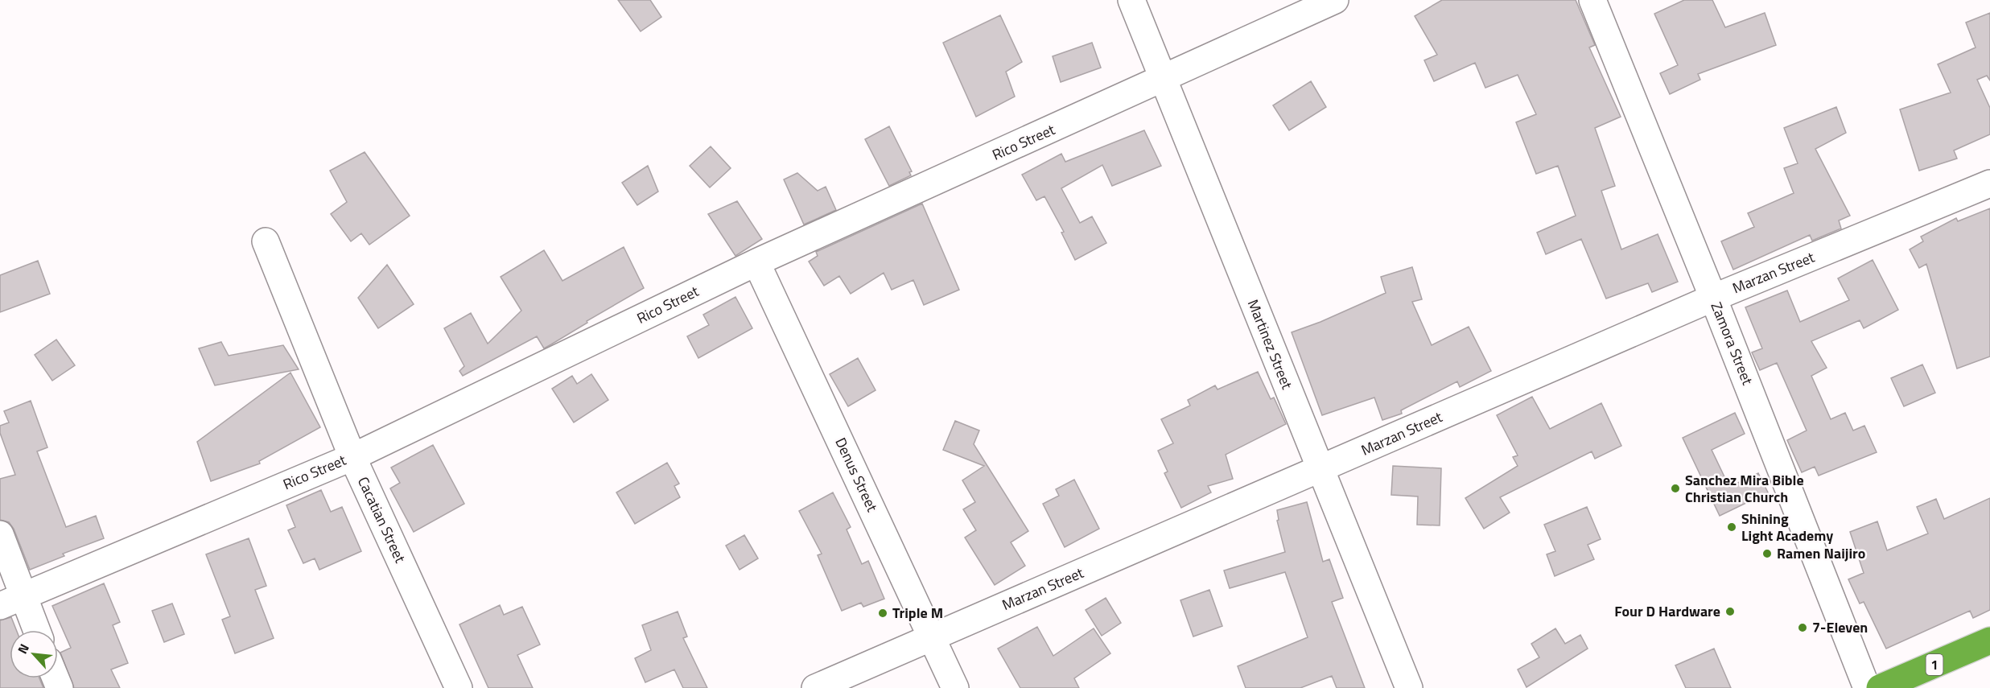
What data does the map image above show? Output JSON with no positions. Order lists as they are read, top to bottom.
{
  "streets": {
    "highway": ["1"],
    "street": [
      "Rico Street",
      "Marzan Street",
      "Zamora Street",
      "Martinez Street",
      "Denus Street",
      "Cacatian Street"
    ]
  },
  "crossings": [
    ["Rico Street", "Martinez Street"],
    ["Rico Street", "Denus Street"],
    ["Rico Street", "Cacatian Street"],
    ["Marzan Street", "Zamora Street"],
    ["Marzan Street", "Martinez Street"],
    ["Marzan Street", "Denus Street"]
  ],
  "places": [
    "Sanchez Mira Bible Christian Church",
    "Shining Light Academy",
    "Ramen Naijiro",
    "Four D Hardware",
    "Triple M",
    "7-Eleven"
  ],
  "north": "top left"
}
